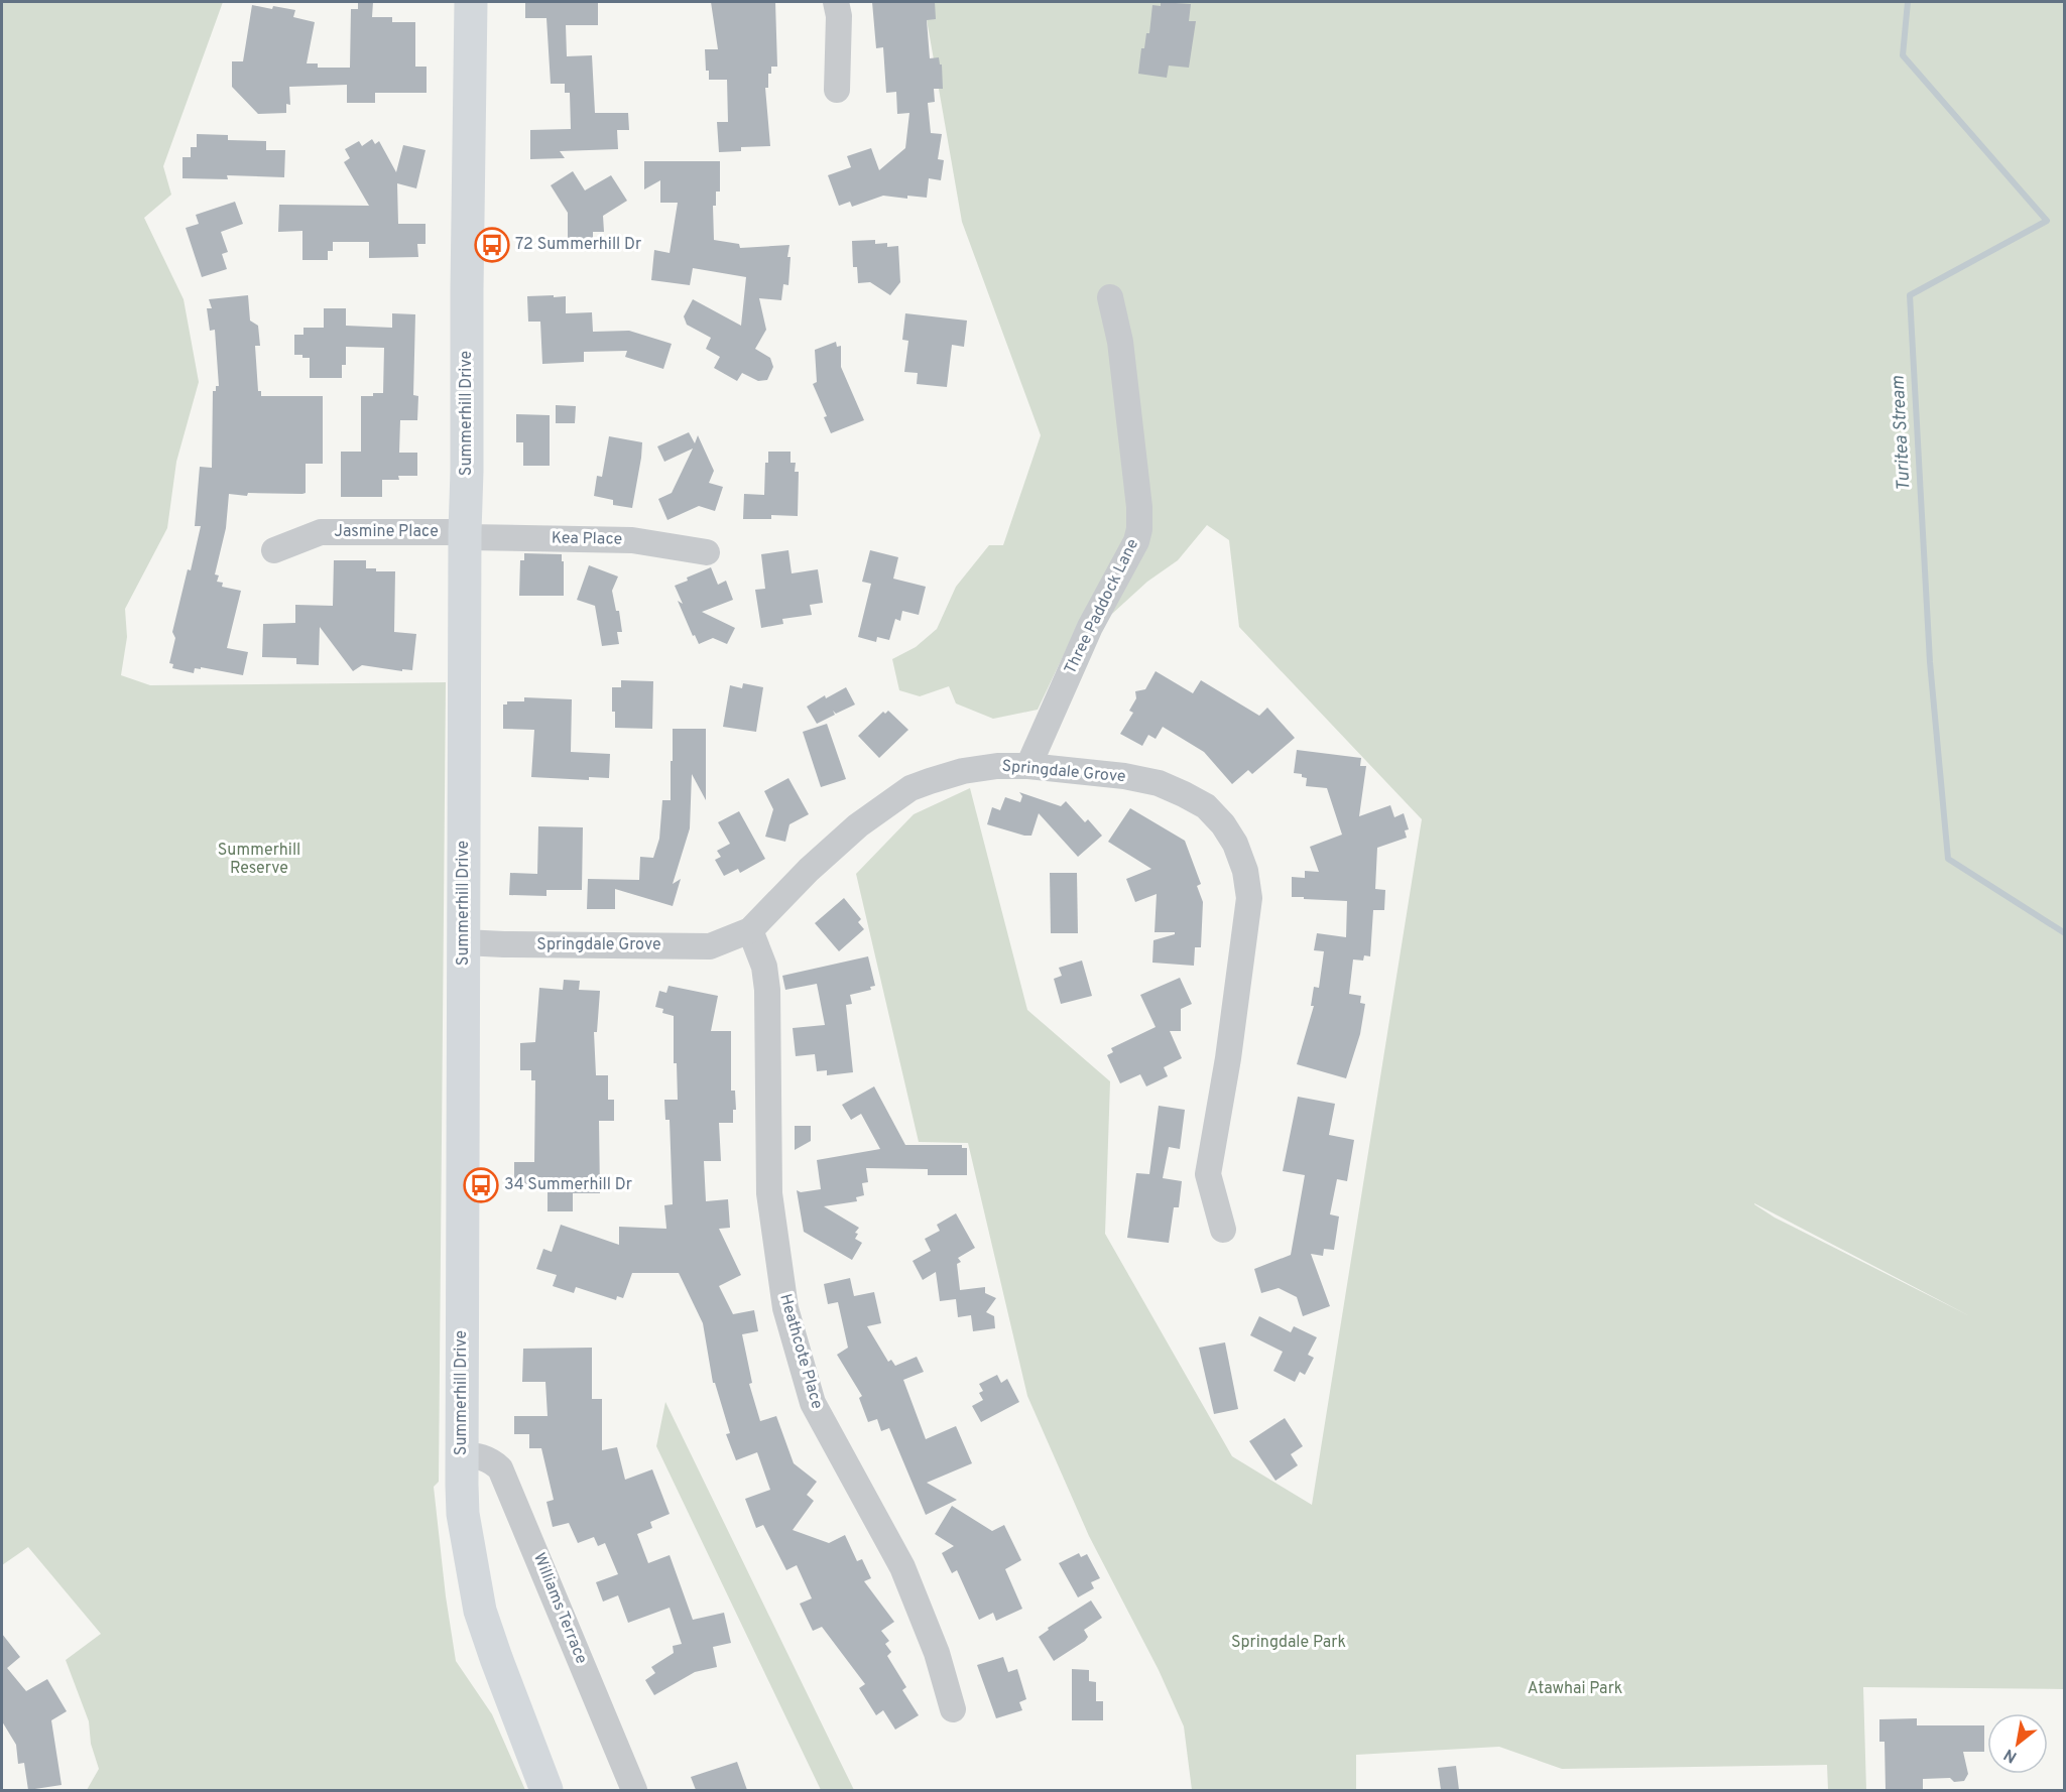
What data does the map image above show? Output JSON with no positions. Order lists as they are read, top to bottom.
{
  "streets": {
    "main road": ["Summerhill Drive"],
    "street": [
      "Jasmine Place",
      "Kea Place",
      "Three Paddock Lane",
      "Springdale Grove",
      "Heathcote Place",
      "Williams Terrace"
    ]
  },
  "crossings": [
    ["Summerhill Drive", "Jasmine Place"],
    ["Summerhill Drive", "Kea Place"],
    ["Summerhill Drive", "Springdale Grove"],
    ["Summerhill Drive", "Williams Terrace"],
    ["Jasmine Place", "Kea Place"],
    ["Three Paddock Lane", "Springdale Grove"],
    ["Springdale Grove", "Heathcote Place"]
  ],
  "water": ["Turitea Stream"],
  "parks": ["Summerhill Reserve", "Springdale Park", "Atawhai Park"],
  "places": {
    "bus stop": ["72 Summerhill Dr", "34 Summerhill Dr"]
  },
  "north": "bottom left"
}
